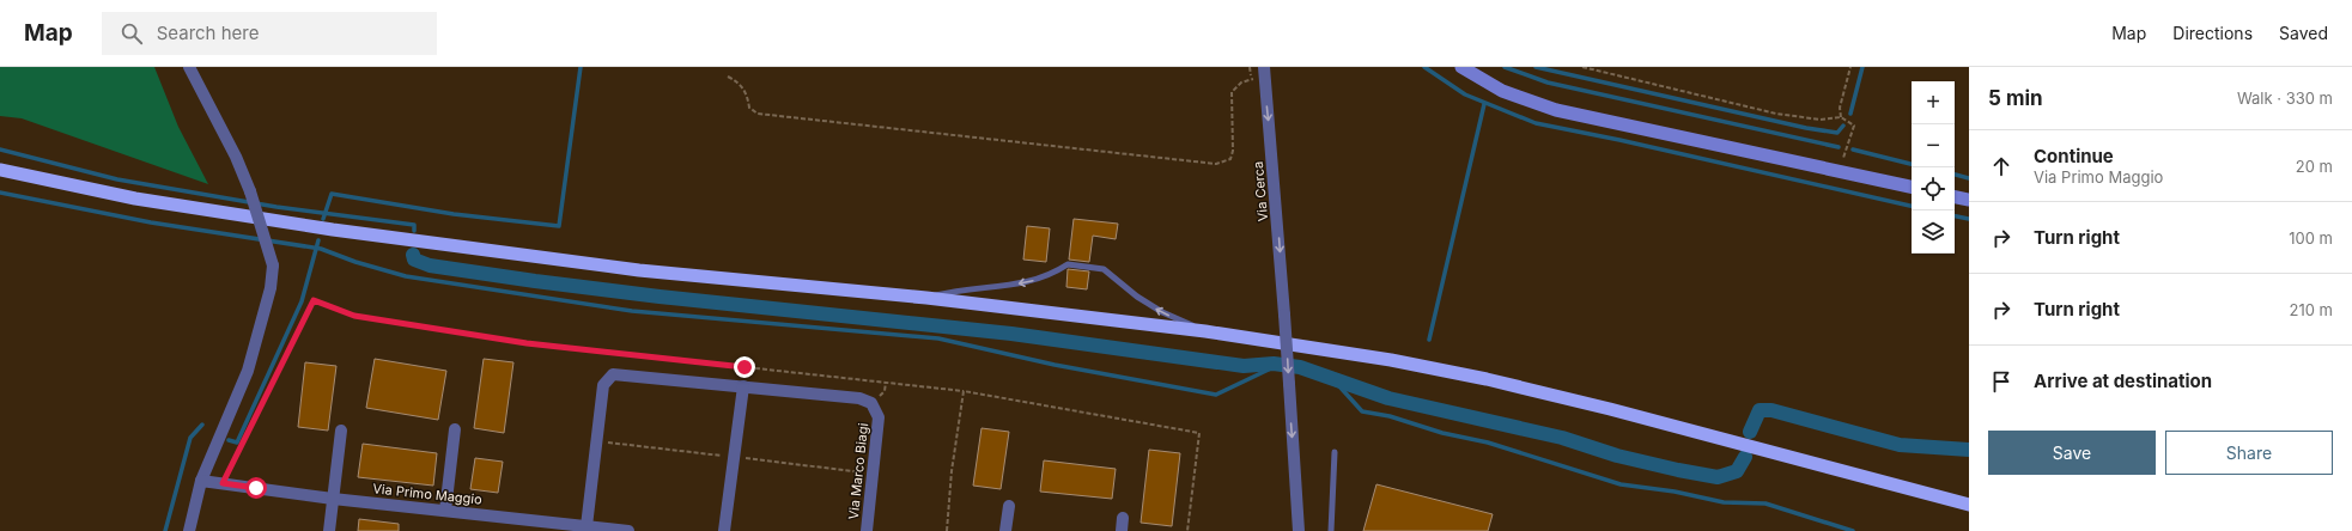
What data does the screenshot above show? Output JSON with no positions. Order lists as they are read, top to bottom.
{
  "streets": {
    "street": ["Via Cerca", "Via Marco Biagi", "Via Primo Maggio"]
  },
  "one_way": ["Via Cerca"],
  "page": {
    "header": "Map",
    "search": "Search here",
    "nav": ["Map", "Directions", "Saved"],
    "heading": ["5 min", "Walk · 330 m"],
    "map_buttons": ["+", "−"],
    "list": [
      ["Continue", "Via Primo Maggio", "20 m"],
      ["Turn right", "100 m"],
      ["Turn right", "210 m"],
      "Arrive at destination"
    ],
    "buttons": ["Save", "Share"]
  }
}
